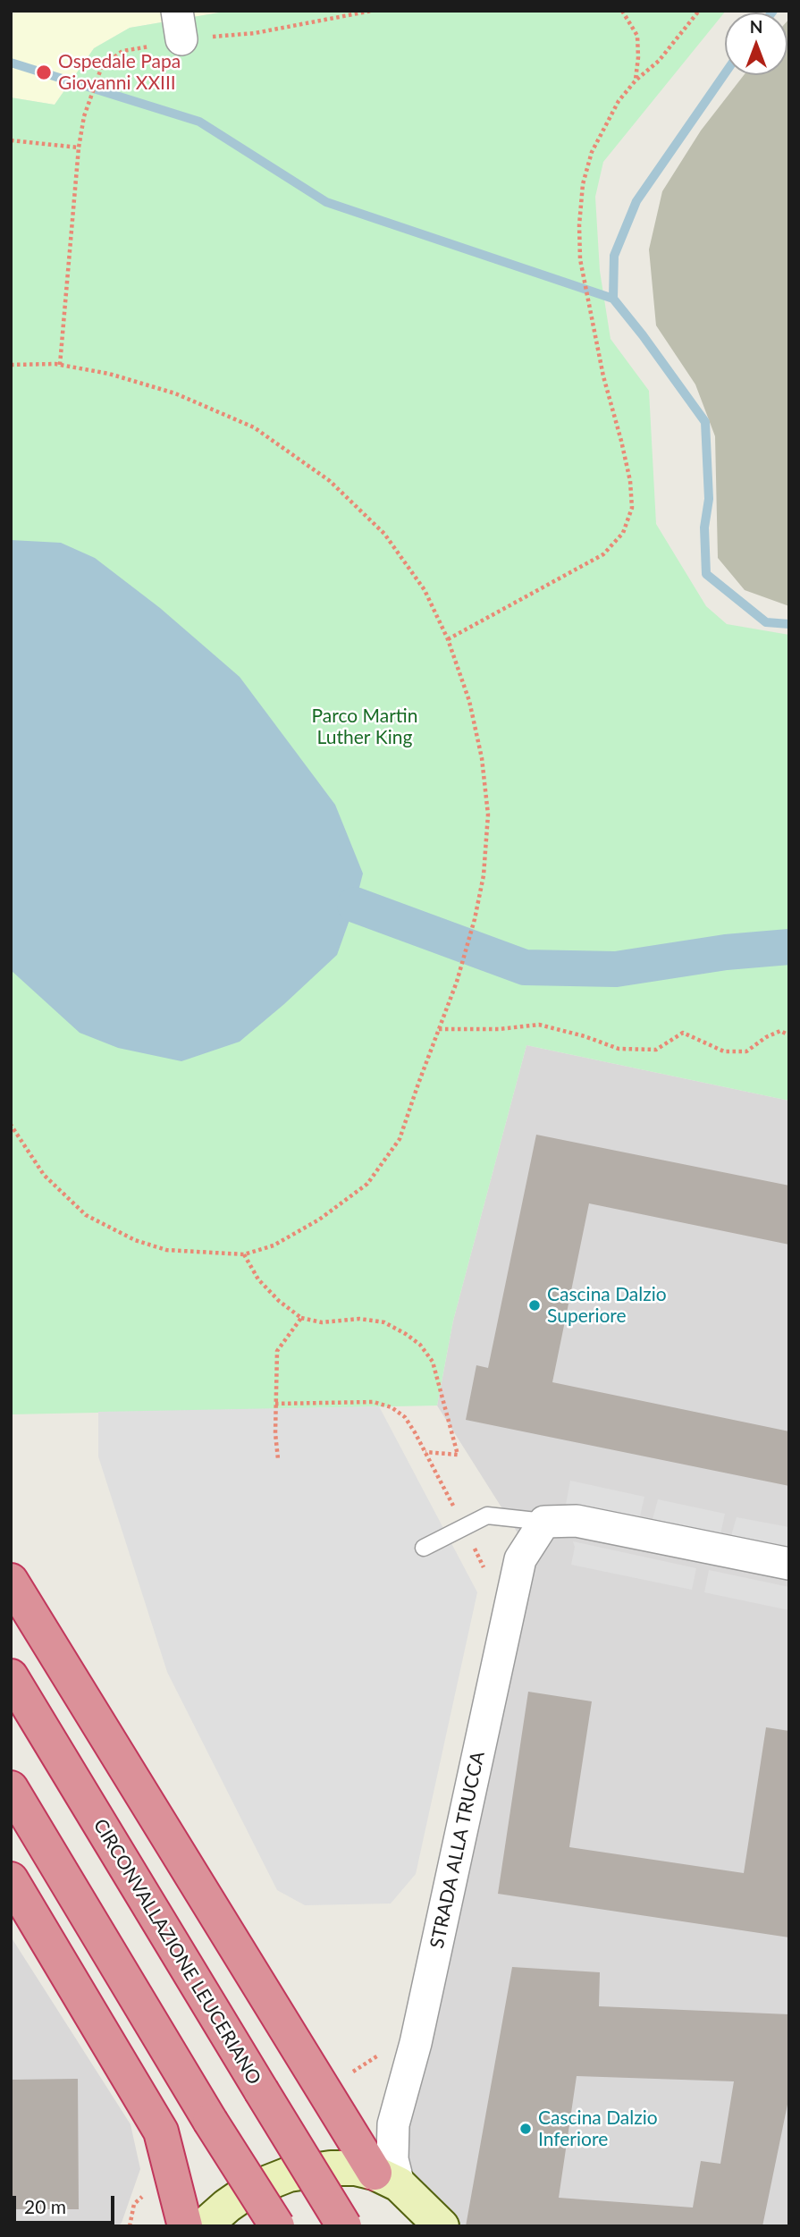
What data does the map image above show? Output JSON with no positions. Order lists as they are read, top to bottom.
{
  "streets": {
    "highway": ["CIRCONVALLAZIONE LEUCERIANO"],
    "street": ["STRADA ALLA TRUCCA"]
  },
  "parks": ["Parco Martin Luther King"],
  "places": ["Ospedale Papa Giovanni XXIII", "Cascina Dalzio Superiore", "Cascina Dalzio Inferiore"],
  "scale_bar": "20 m",
  "north": "top"
}
